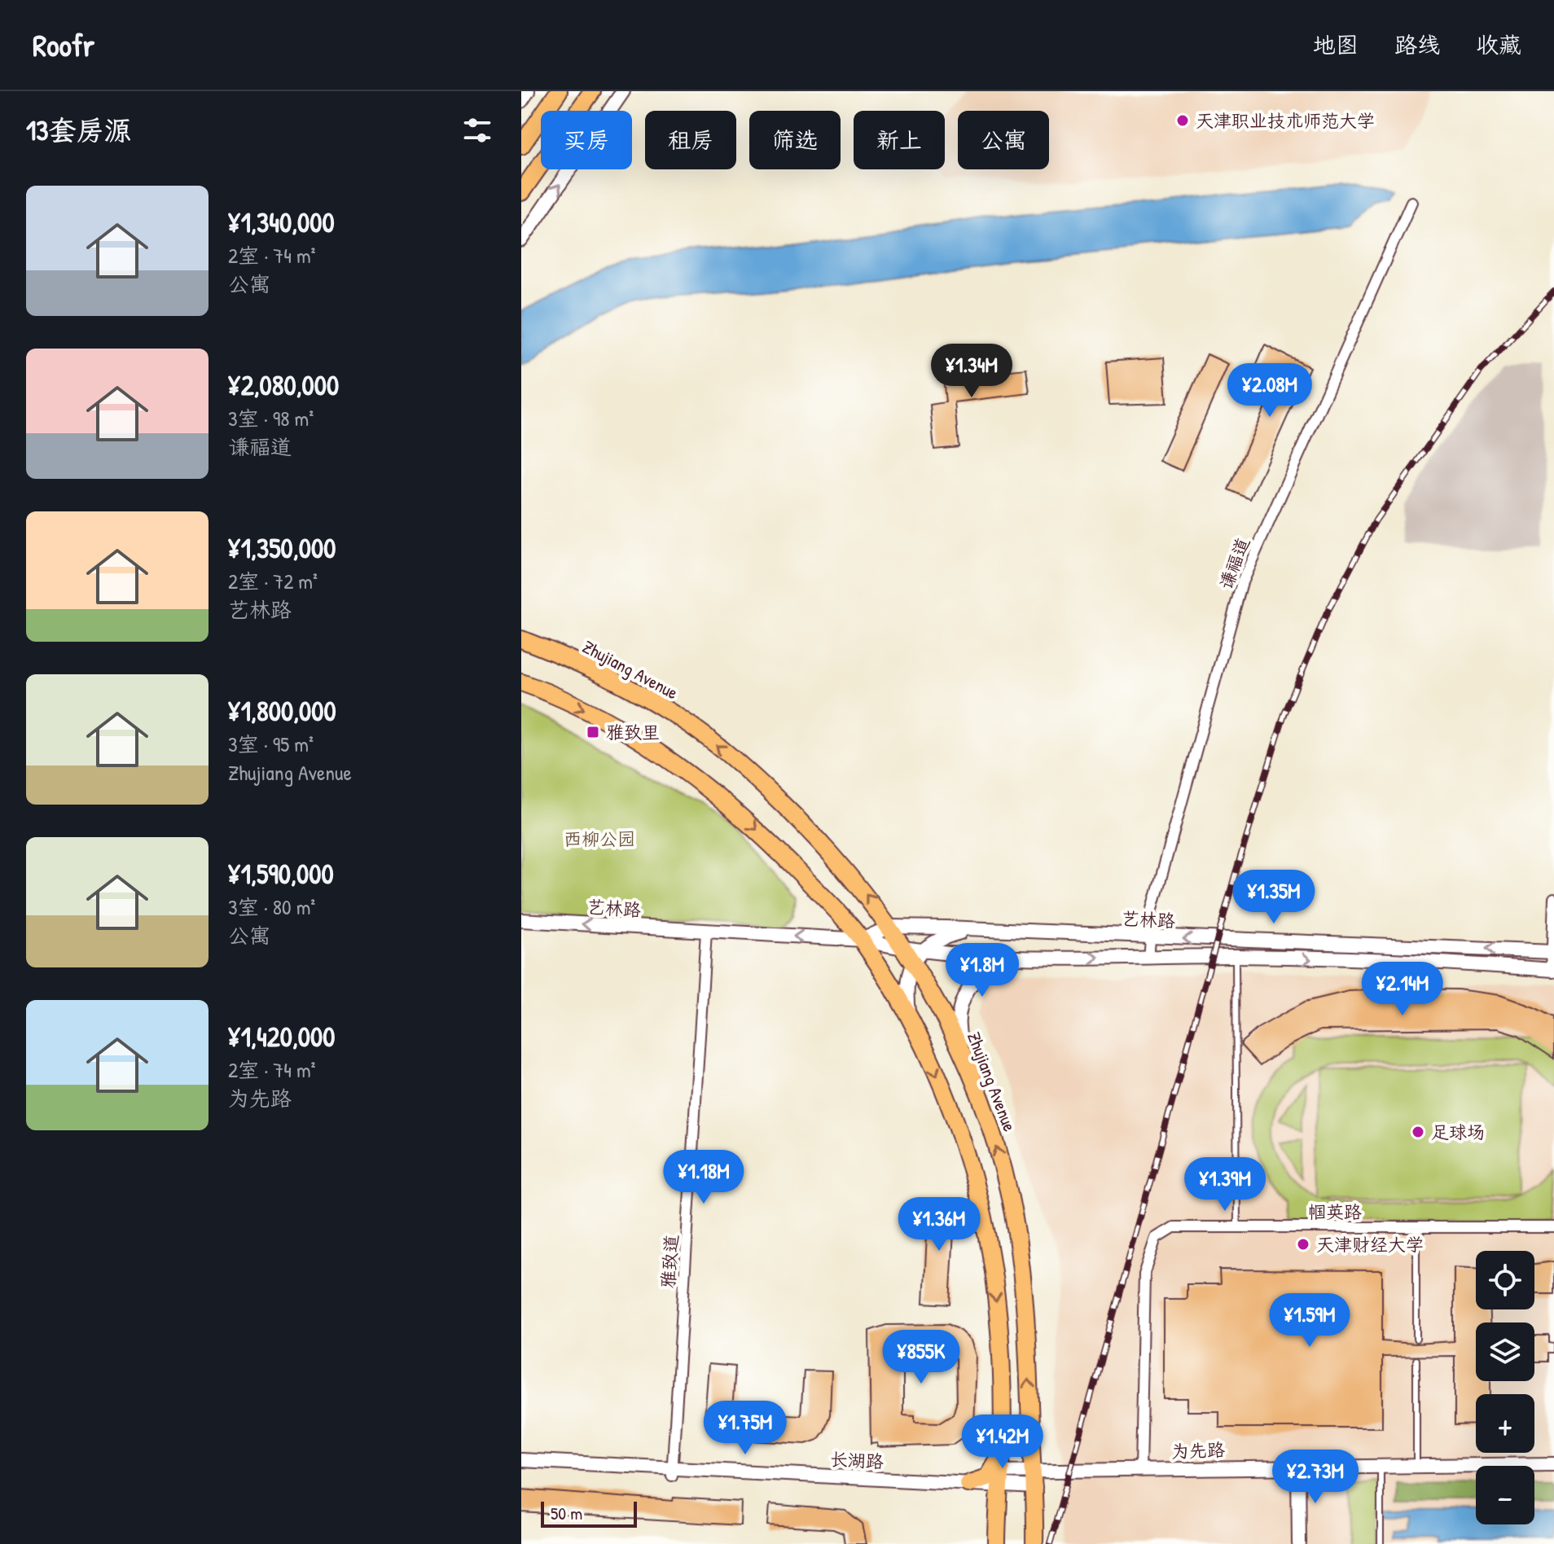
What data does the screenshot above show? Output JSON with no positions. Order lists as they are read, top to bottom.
{
  "streets": {
    "main road": ["Zhujiang Avenue"],
    "street": [
      "谦福道",
      "艺林路",
      "帼英路",
      "雅致道",
      "为先路",
      "长湖路"
    ]
  },
  "crossings": [
    ["谦福道", "艺林路"],
    ["Zhujiang Avenue", "艺林路"],
    ["Zhujiang Avenue", "为先路"],
    ["Zhujiang Avenue", "长湖路"],
    ["艺林路", "雅致道"],
    ["帼英路", "为先路"],
    ["雅致道", "长湖路"],
    ["为先路", "长湖路"]
  ],
  "parks": ["西柳公园"],
  "places": {
    "other": ["天津职业技术师范大学", "足球场", "天津财经大学"],
    "transit": ["雅致里"]
  },
  "scale_bar": "50 m",
  "page": {
    "header": "Roofr",
    "nav": ["地图", "路线", "收藏"],
    "heading": "13套房源",
    "chip": [
      "买房",
      "租房",
      "筛选",
      "新上",
      "公寓"
    ],
    "list": [
      {
        "name": "¥1,340,000",
        "note": "2室 · 74 m² · 公寓"
      },
      {
        "name": "¥2,080,000",
        "note": "3室 · 98 m² · 谦福道"
      },
      {
        "name": "¥1,350,000",
        "note": "2室 · 72 m² · 艺林路"
      },
      {
        "name": "¥1,800,000",
        "note": "3室 · 95 m² · Zhujiang Avenue"
      },
      {
        "name": "¥1,590,000",
        "note": "3室 · 80 m² · 公寓"
      },
      {
        "name": "¥1,420,000",
        "note": "2室 · 74 m² · 为先路"
      }
    ],
    "price": [
      "¥1.34M",
      "¥2.08M",
      "¥1.35M",
      "¥1.8M",
      "¥2.14M",
      "¥1.18M",
      "¥1.39M",
      "¥1.36M",
      "¥1.59M",
      "¥855K",
      "¥1.75M",
      "¥1.42M",
      "¥2.73M"
    ],
    "map_buttons": ["+", "−"],
    "scale": "50 m"
  }
}
